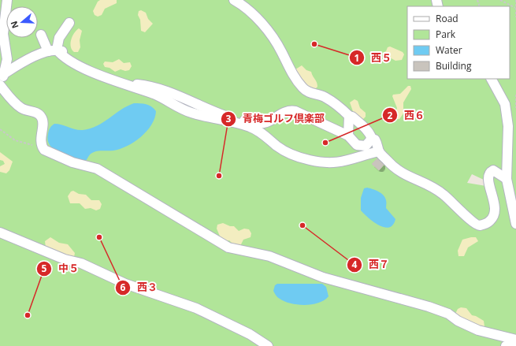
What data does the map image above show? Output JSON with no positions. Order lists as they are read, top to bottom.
{
  "places": [
    "西５",
    "西６",
    "青梅ゴルフ倶楽部",
    "西７",
    "西３",
    "中５"
  ],
  "legend": [
    "Road",
    "Park",
    "Water",
    "Building"
  ],
  "north": "left"
}
